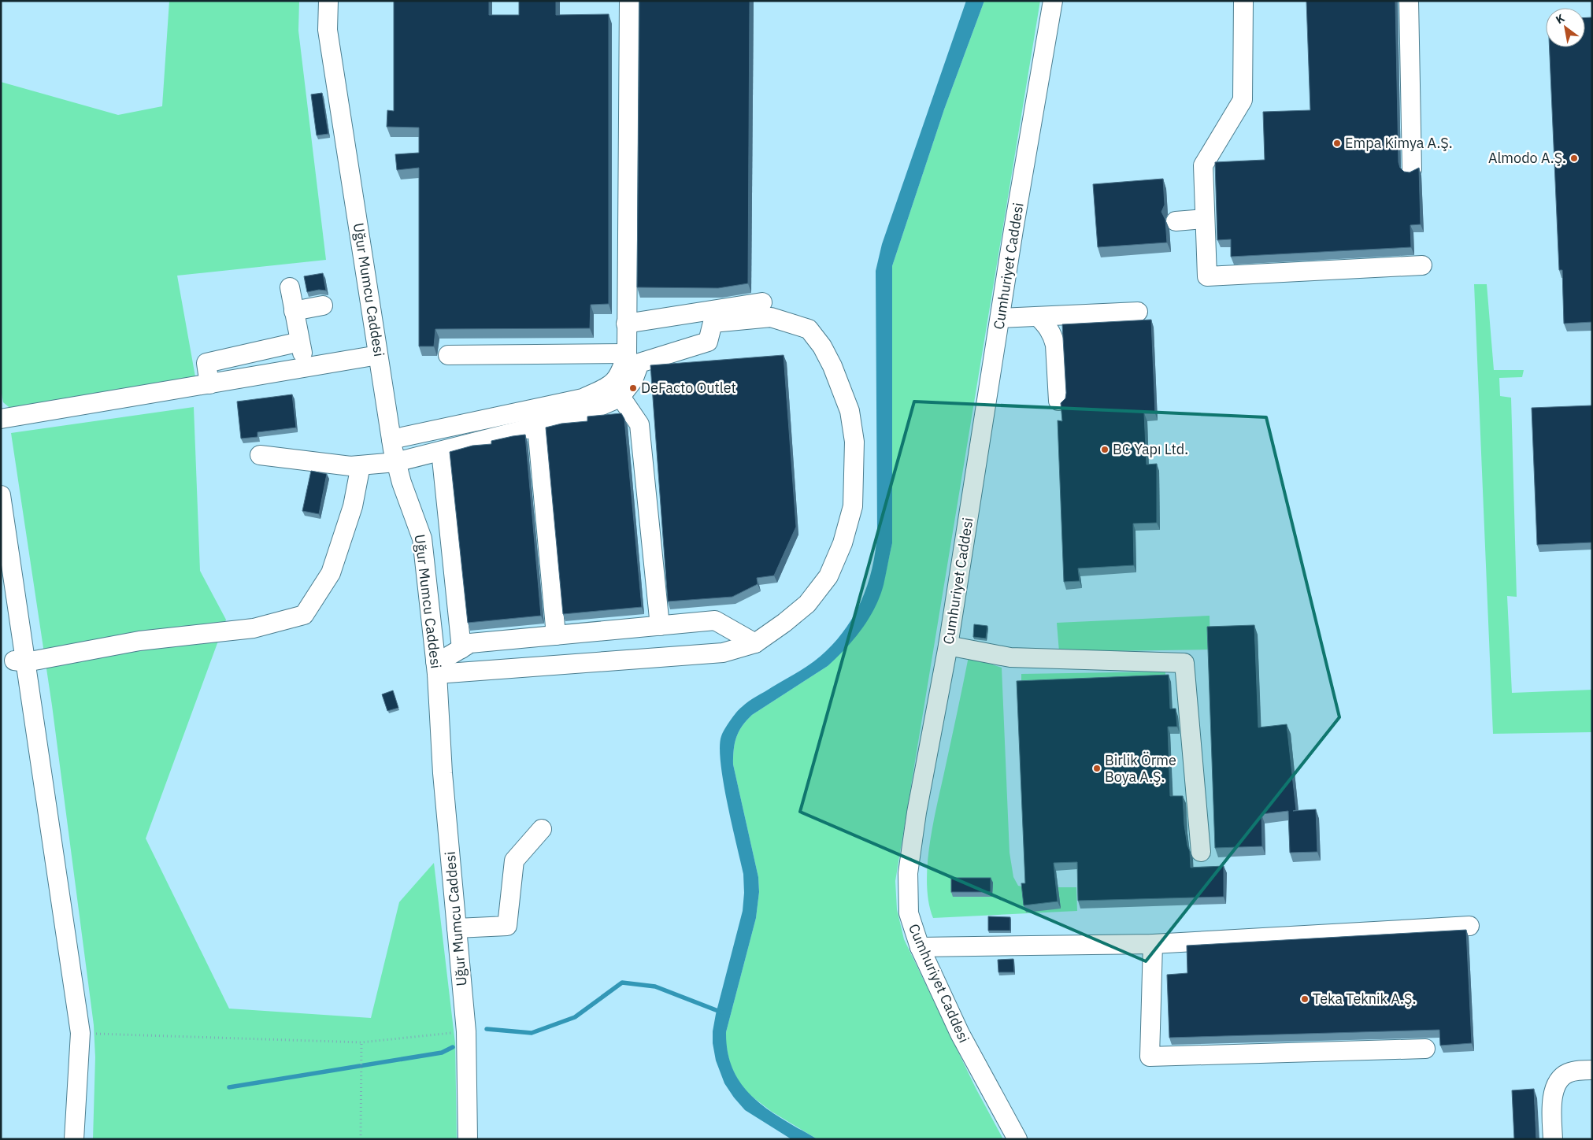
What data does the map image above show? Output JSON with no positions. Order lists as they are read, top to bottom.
{
  "streets": {
    "street": ["Cumhuriyet Caddesi", "Uğur Mumcu Caddesi"]
  },
  "places": [
    "Empa Kimya A.Ş.",
    "Almodo A.Ş.",
    "DeFacto Outlet",
    "BC Yapı Ltd.",
    "Birlik Örme Boya A.Ş.",
    "Teka Teknik A.Ş."
  ],
  "north": "top left"
}
